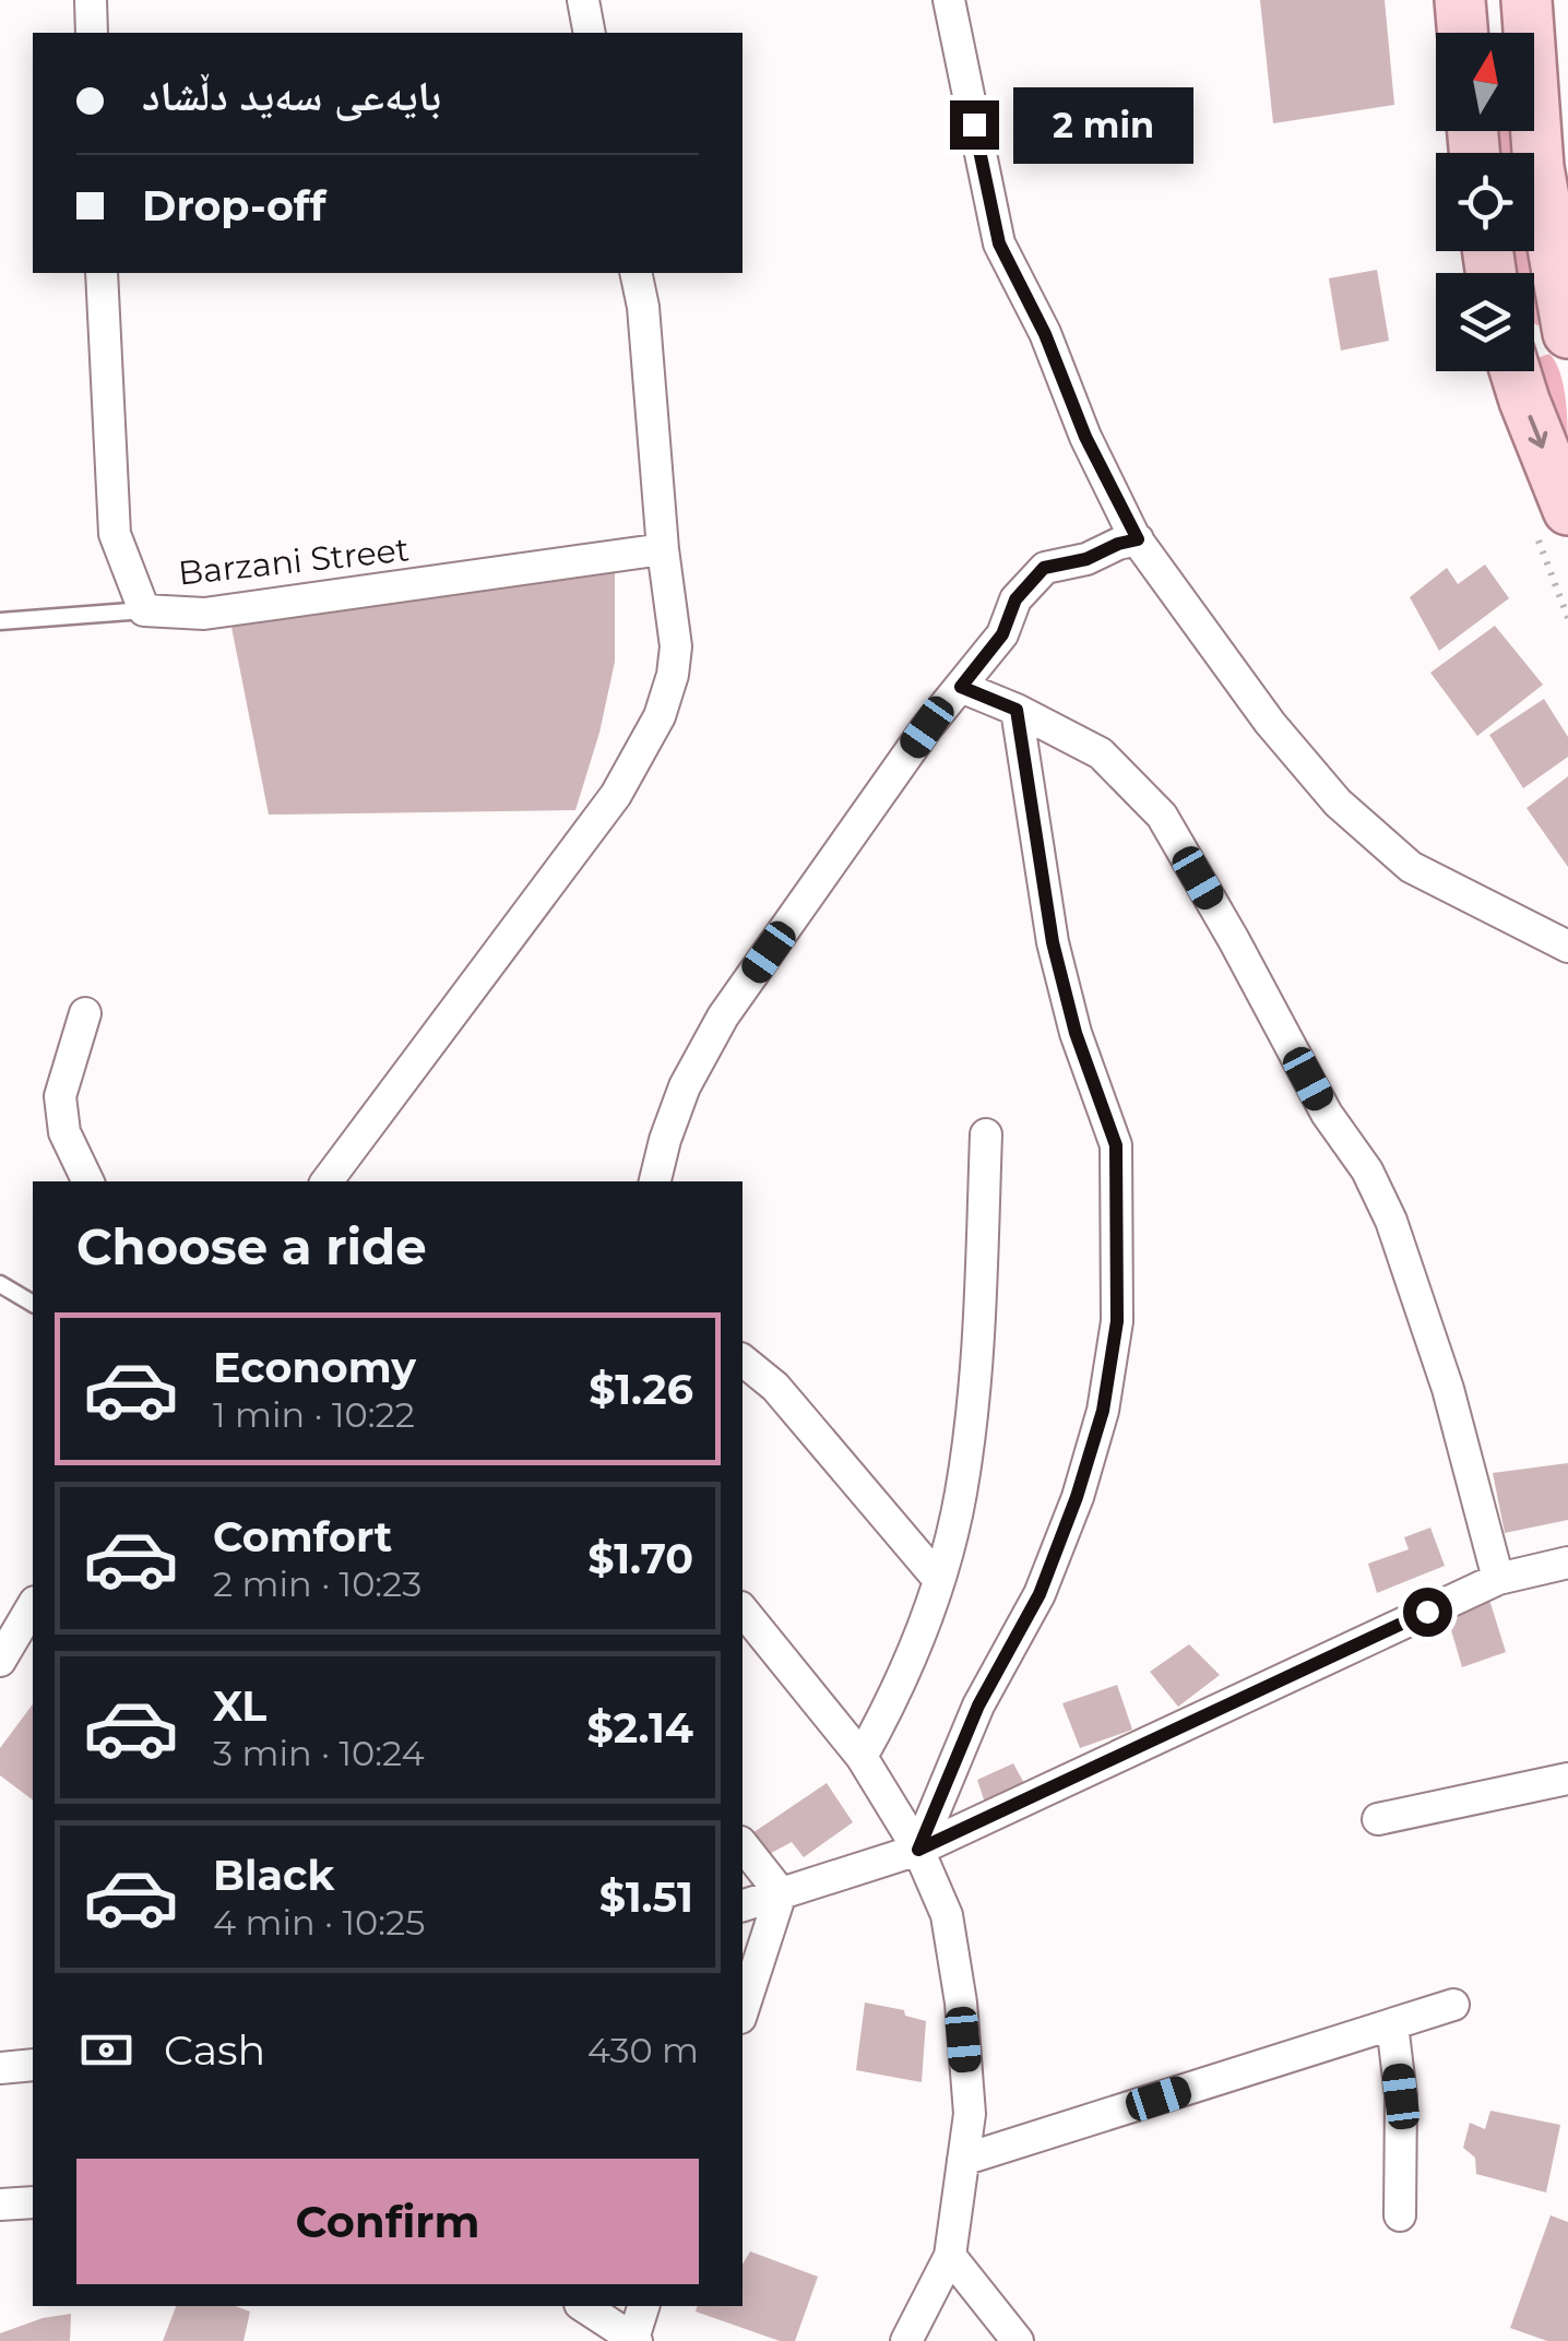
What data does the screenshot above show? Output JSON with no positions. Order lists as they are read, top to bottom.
{
  "streets": {
    "street": ["Barzani Street"]
  },
  "north": "top",
  "page": {
    "banner": ["بایەعی سەید دڵشاد", "Drop-off"],
    "bubble": "2 min",
    "heading": "Choose a ride",
    "list": [
      {
        "name": "Economy",
        "note": "1 min · 10:22",
        "value": "$1.26"
      },
      {
        "name": "Comfort",
        "note": "2 min · 10:23",
        "value": "$1.70"
      },
      {
        "name": "XL",
        "note": "3 min · 10:24",
        "value": "$2.14"
      },
      {
        "name": "Black",
        "note": "4 min · 10:25",
        "value": "$1.51"
      }
    ],
    "pay": ["Cash", "430 m"],
    "buttons": "Confirm"
  }
}
